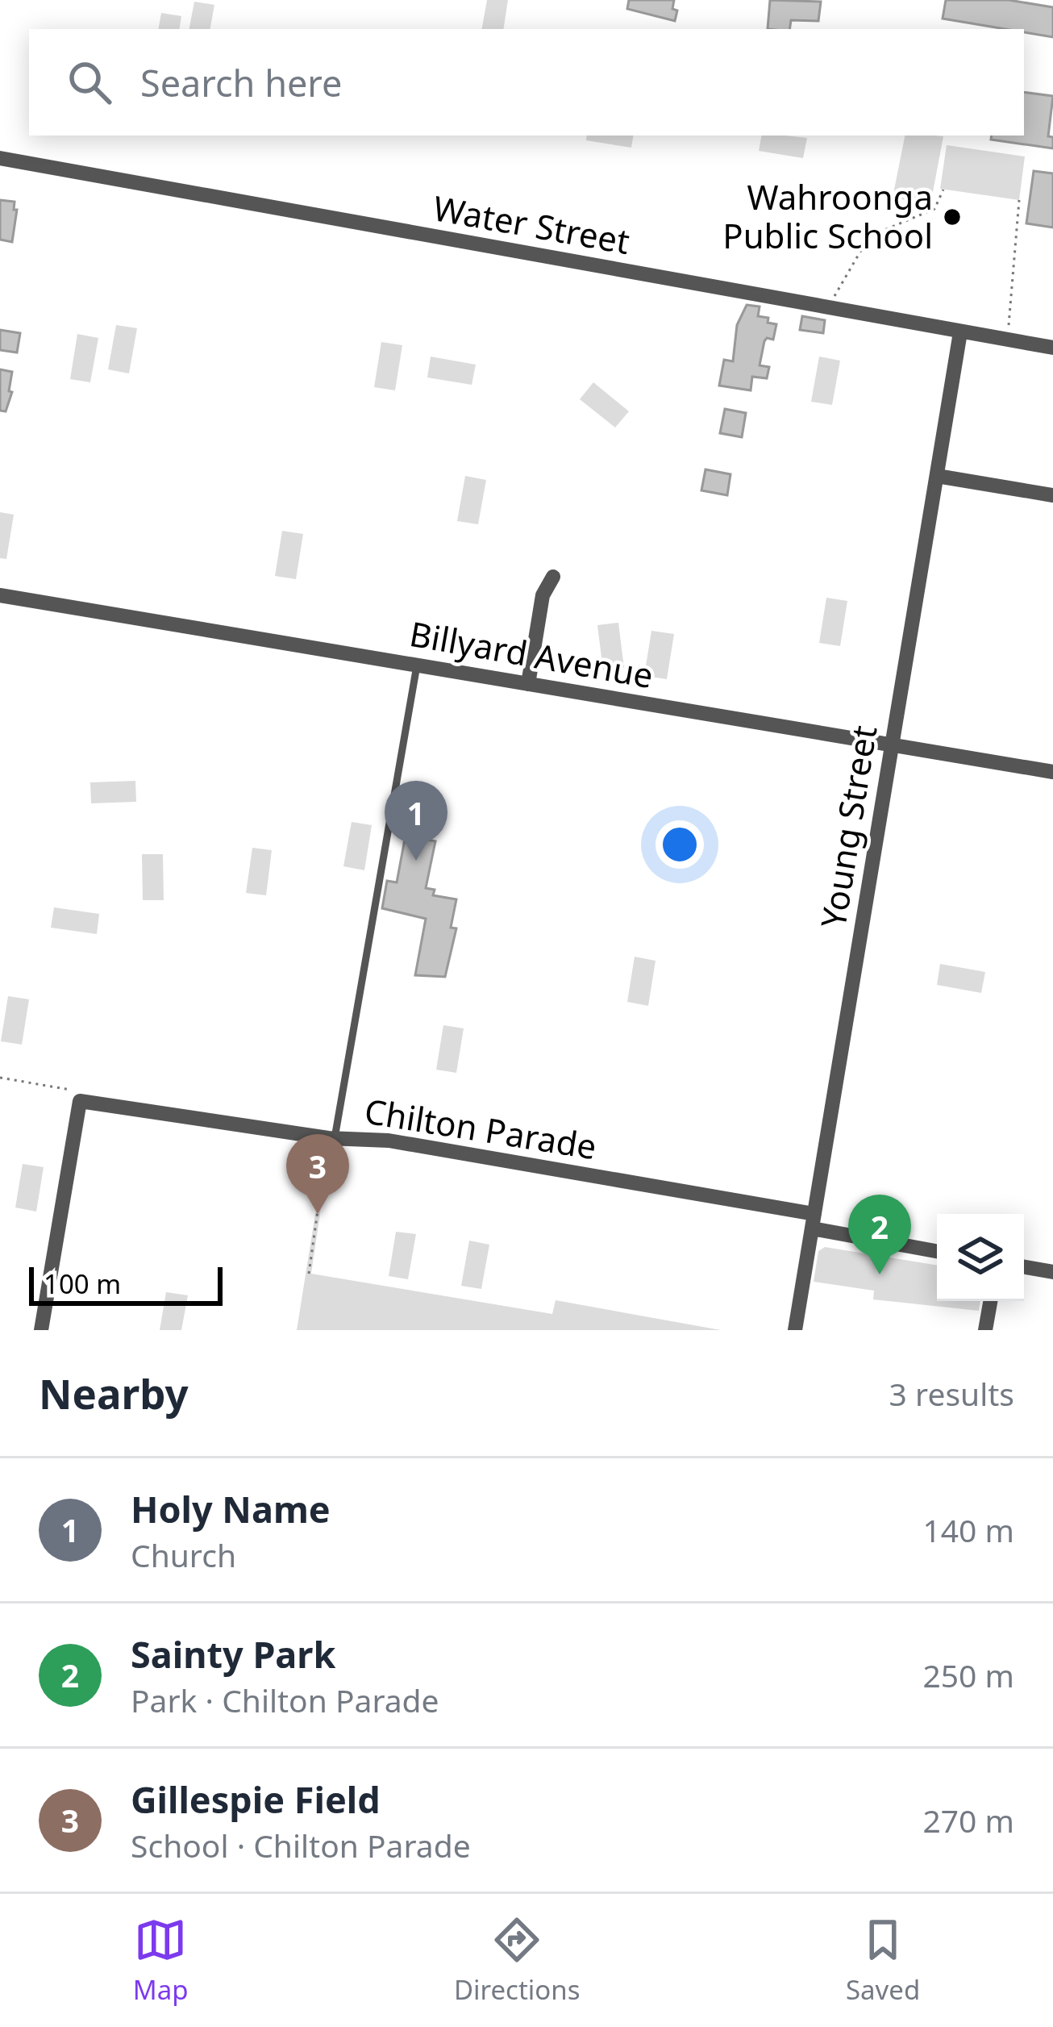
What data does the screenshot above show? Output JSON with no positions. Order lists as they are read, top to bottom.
{
  "streets": {
    "street": [
      "Water Street",
      "Billyard Avenue",
      "Young Street",
      "Chilton Parade"
    ]
  },
  "crossings": [
    ["Water Street", "Young Street"],
    ["Billyard Avenue", "Young Street"],
    ["Young Street", "Chilton Parade"]
  ],
  "places": ["Wahroonga Public School"],
  "scale_bar": "100 m",
  "page": {
    "search": "Search here",
    "pins": ["1", "3", "2"],
    "scale": "100 m",
    "heading": ["Nearby", "3 results"],
    "list": [
      {
        "mark": "1",
        "name": "Holy Name",
        "note": "Church",
        "value": "140 m"
      },
      {
        "mark": "2",
        "name": "Sainty Park",
        "note": "Park · Chilton Parade",
        "value": "250 m"
      },
      {
        "mark": "3",
        "name": "Gillespie Field",
        "note": "School · Chilton Parade",
        "value": "270 m"
      }
    ],
    "nav": ["Map", "Directions", "Saved"]
  }
}
